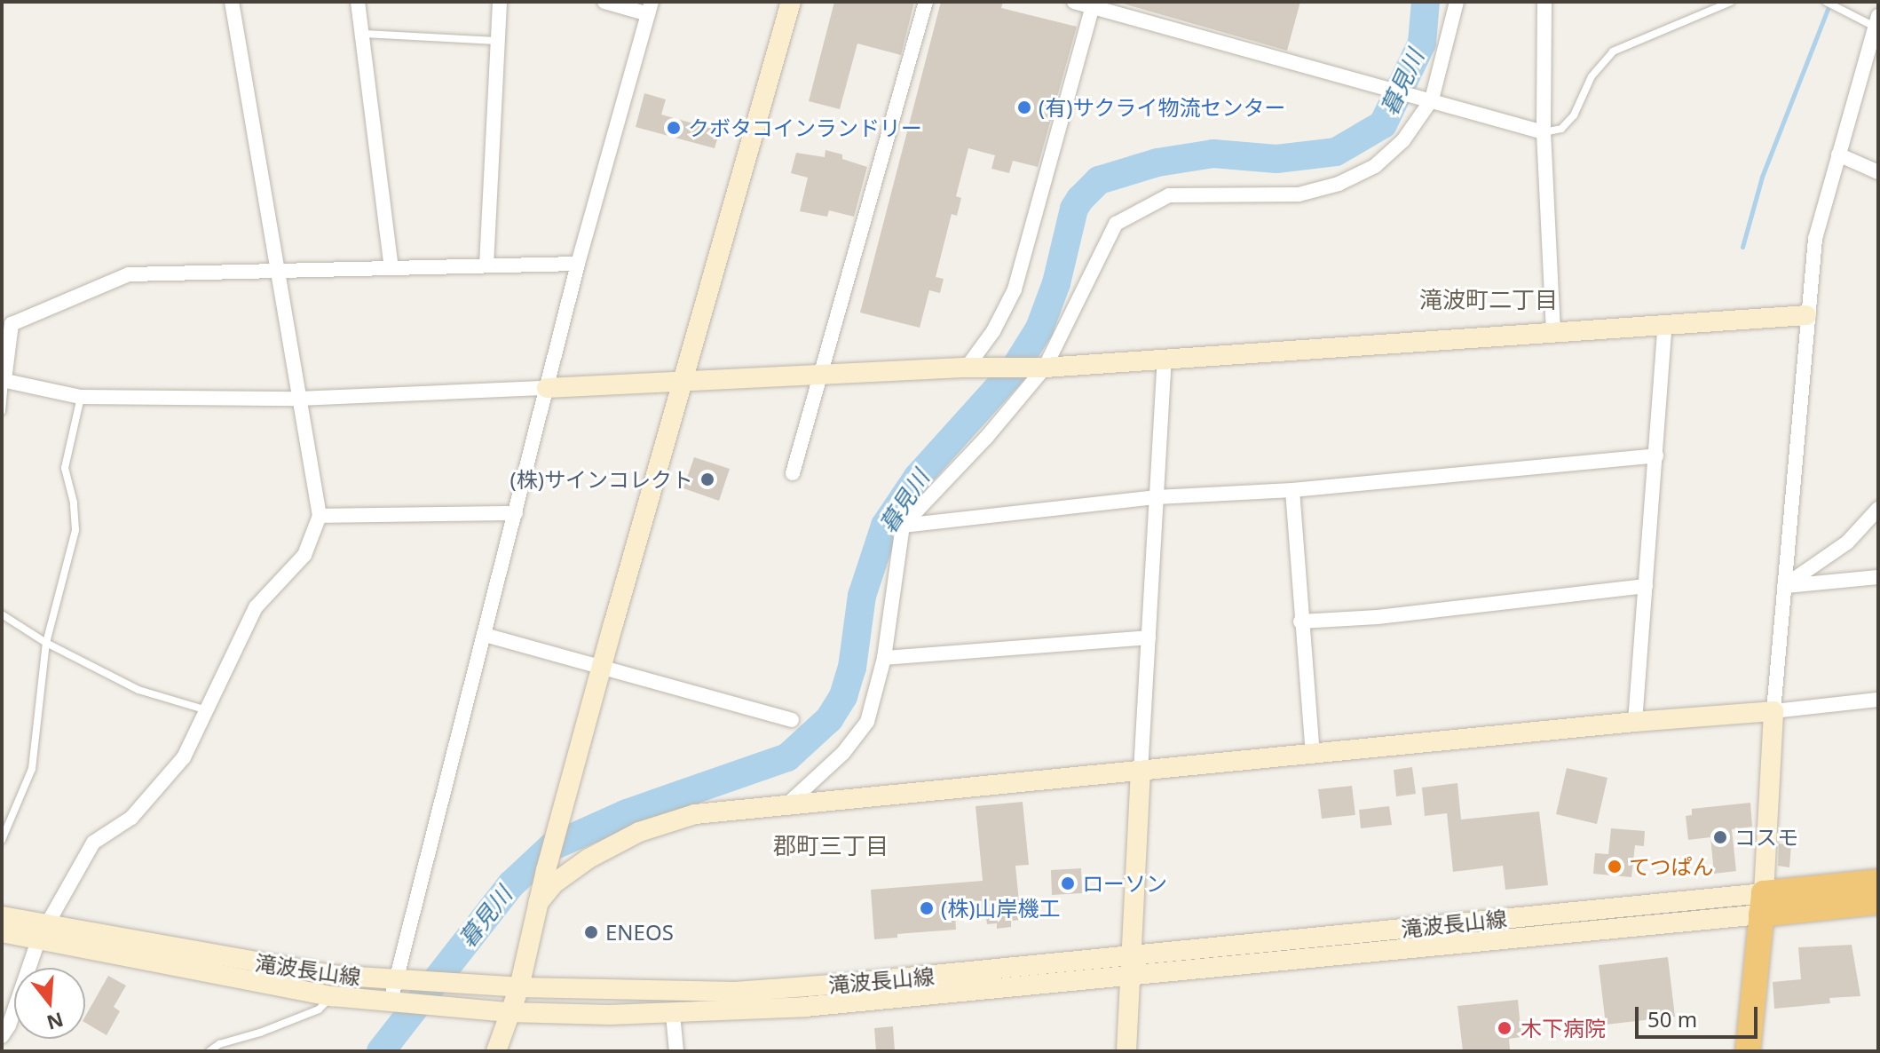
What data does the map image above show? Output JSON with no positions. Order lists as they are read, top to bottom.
{
  "streets": {
    "street": ["滝波長山線"]
  },
  "districts": ["滝波町二丁目", "郡町三丁目"],
  "water": ["暮見川"],
  "places": [
    "(有)サクライ物流センター",
    "クボタコインランドリー",
    "(株)サインコレクト",
    "コスモ",
    "てつぱん",
    "ローソン",
    "(株)山岸機工",
    "ENEOS",
    "木下病院"
  ],
  "scale_bar": "50 m",
  "north": "bottom"
}
